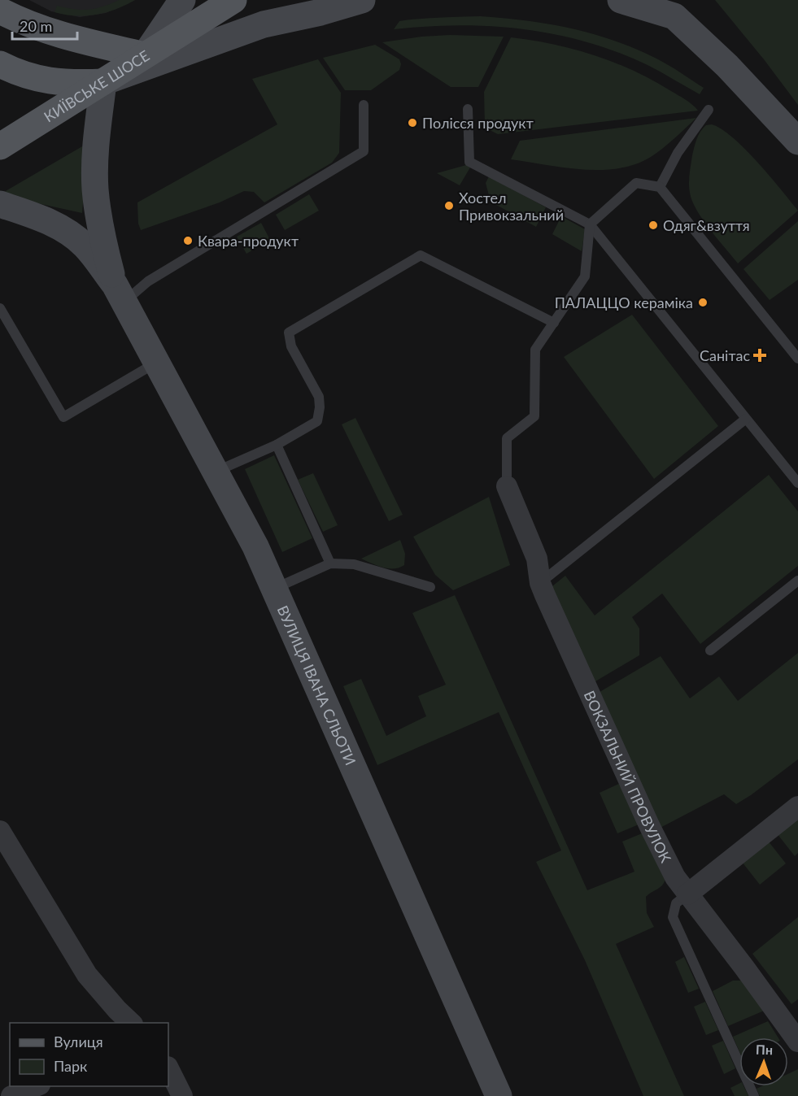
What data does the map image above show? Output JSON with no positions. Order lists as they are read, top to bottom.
{
  "streets": {
    "main road": ["КИЇВСЬКЕ ШОСЕ"],
    "street": ["ВУЛИЦЯ ІВАНА СЛЬОТИ", "ВОКЗАЛЬНИЙ ПРОВУЛОК"]
  },
  "crossings": [
    ["КИЇВСЬКЕ ШОСЕ", "ВУЛИЦЯ ІВАНА СЛЬОТИ"]
  ],
  "places": {
    "other": [
      "Полісся продукт",
      "Хостел Привокзальний",
      "Одяг&взуття",
      "Квара-продукт",
      "ПАЛАЦЦО кераміка"
    ],
    "health": ["Санітас"]
  },
  "legend": ["Вулиця", "Парк"],
  "scale_bar": "20 m",
  "north": "top"
}
